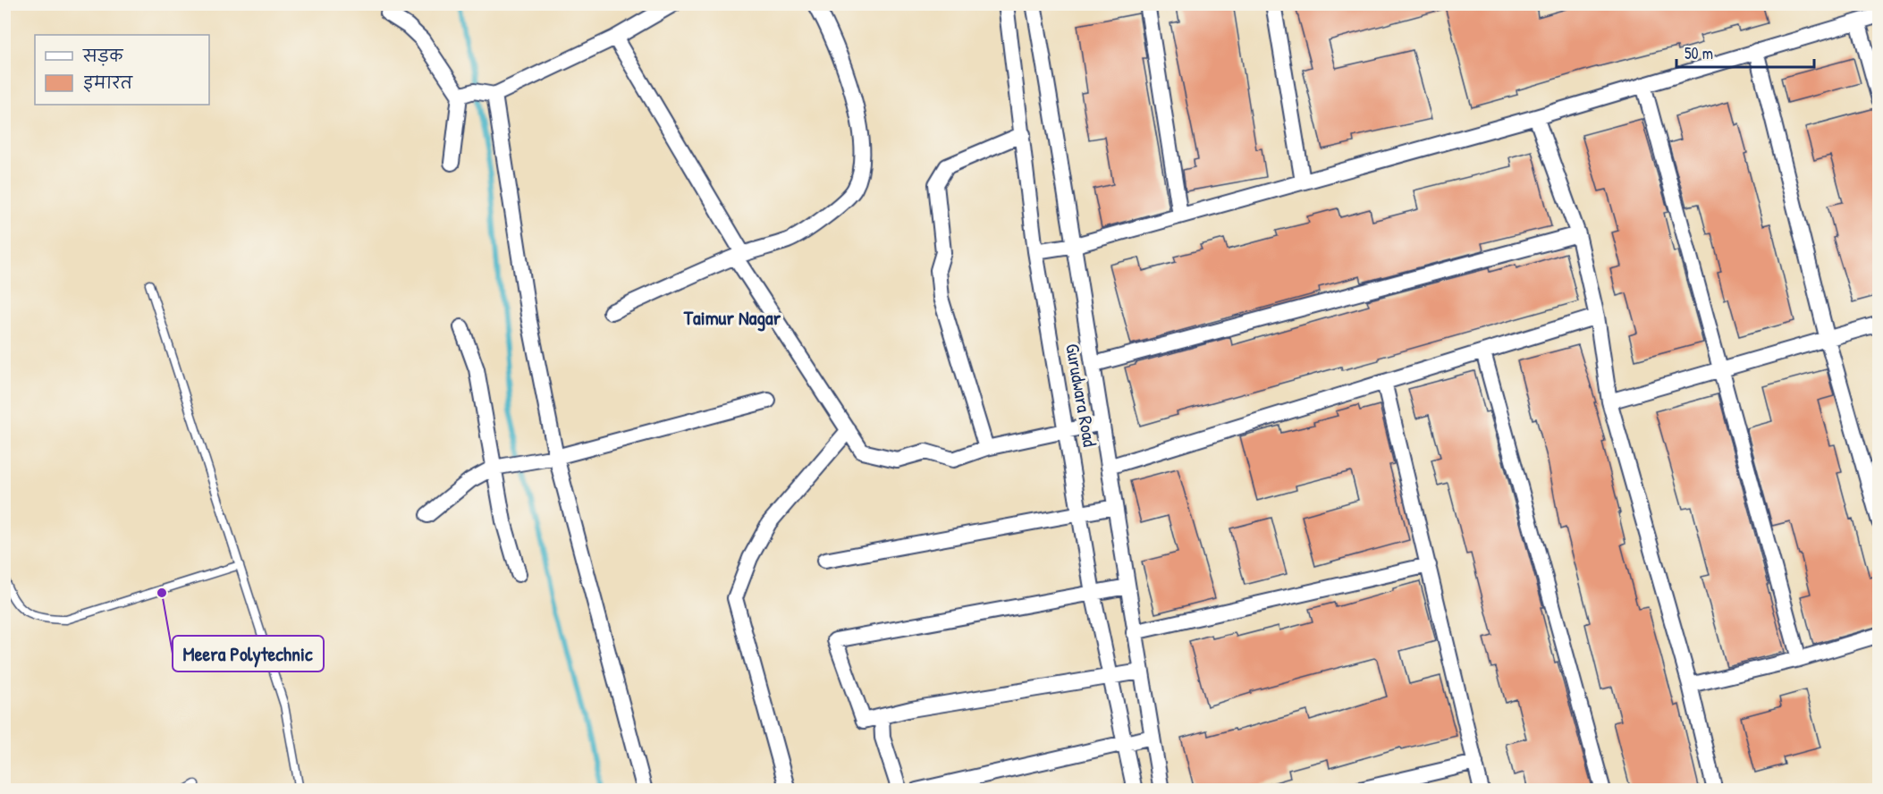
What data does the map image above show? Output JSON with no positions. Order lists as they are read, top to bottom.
{
  "streets": {
    "street": ["Gurudwara Road"]
  },
  "districts": ["Taimur Nagar"],
  "places": ["Meera Polytechnic"],
  "legend": ["सड़क", "इमारत"],
  "scale_bar": "50 m"
}
